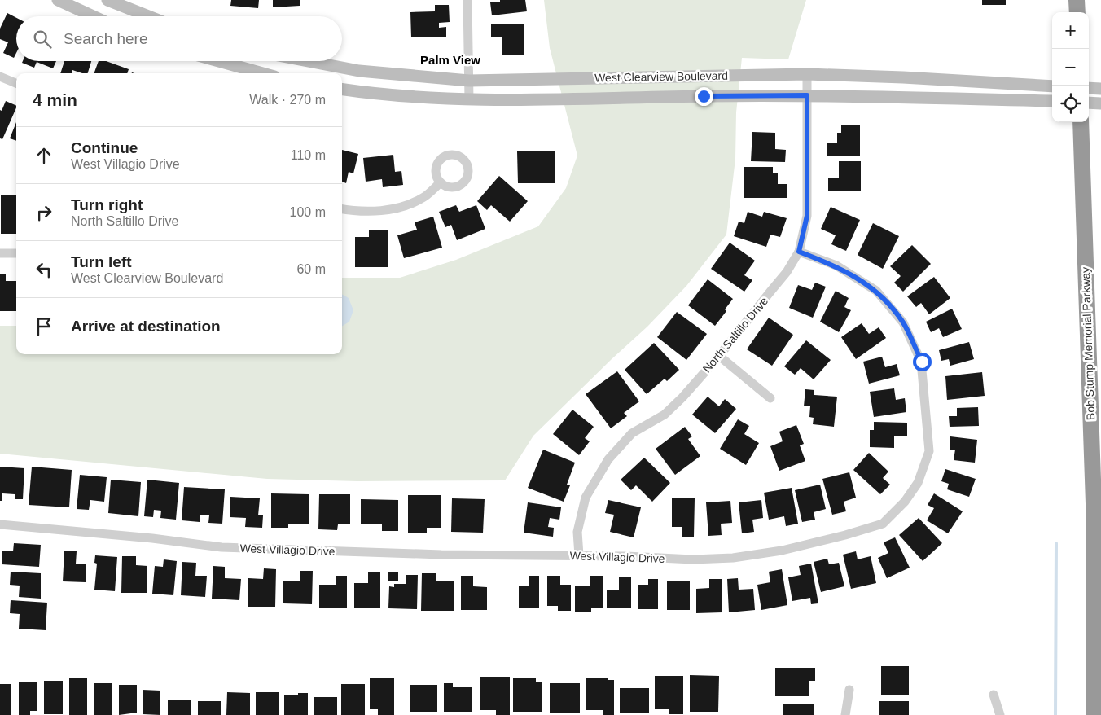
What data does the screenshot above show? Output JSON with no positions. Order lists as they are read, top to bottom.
{
  "streets": {
    "highway": ["Bob Stump Memorial Parkway"],
    "street": ["West Clearview Boulevard", "North Saltillo Drive", "West Villagio Drive"]
  },
  "crossings": [
    ["West Clearview Boulevard", "North Saltillo Drive"],
    ["North Saltillo Drive", "West Villagio Drive"]
  ],
  "districts": ["Palm View"],
  "page": {
    "map_buttons": ["+", "−"],
    "search": "Search here",
    "heading": ["4 min", "Walk · 270 m"],
    "list": [
      ["Continue", "West Villagio Drive", "110 m"],
      ["Turn right", "North Saltillo Drive", "100 m"],
      ["Turn left", "West Clearview Boulevard", "60 m"],
      "Arrive at destination"
    ]
  }
}
